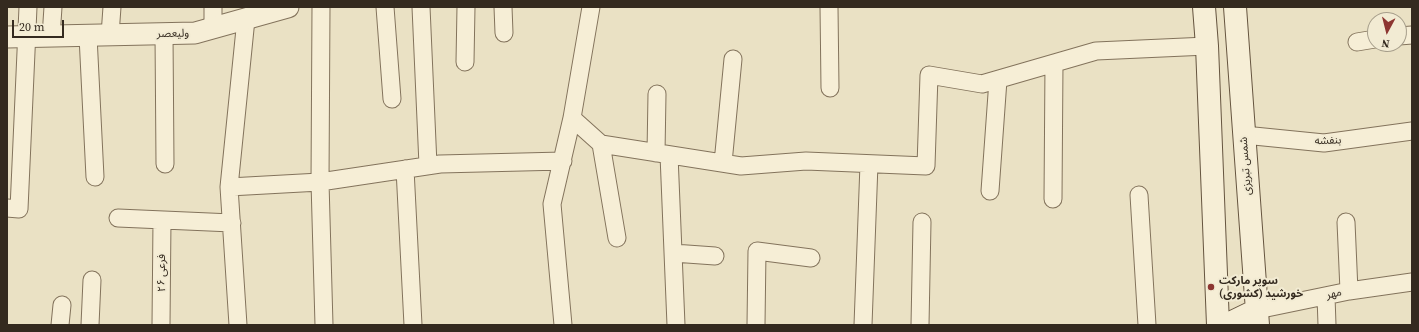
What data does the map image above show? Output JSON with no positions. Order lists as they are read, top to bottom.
{
  "streets": {
    "main road": ["شمس تبریزی"],
    "street": [
      "ولیعصر",
      "بنفشه",
      "فرعی ۲۶",
      "مهر"
    ]
  },
  "crossings": [
    ["بنفشه", "شمس تبریزی"],
    ["شمس تبریزی", "مهر"]
  ],
  "places": ["سوپر مارکت خورشید (کشوری)"],
  "scale_bar": "20 m",
  "north": "bottom"
}
